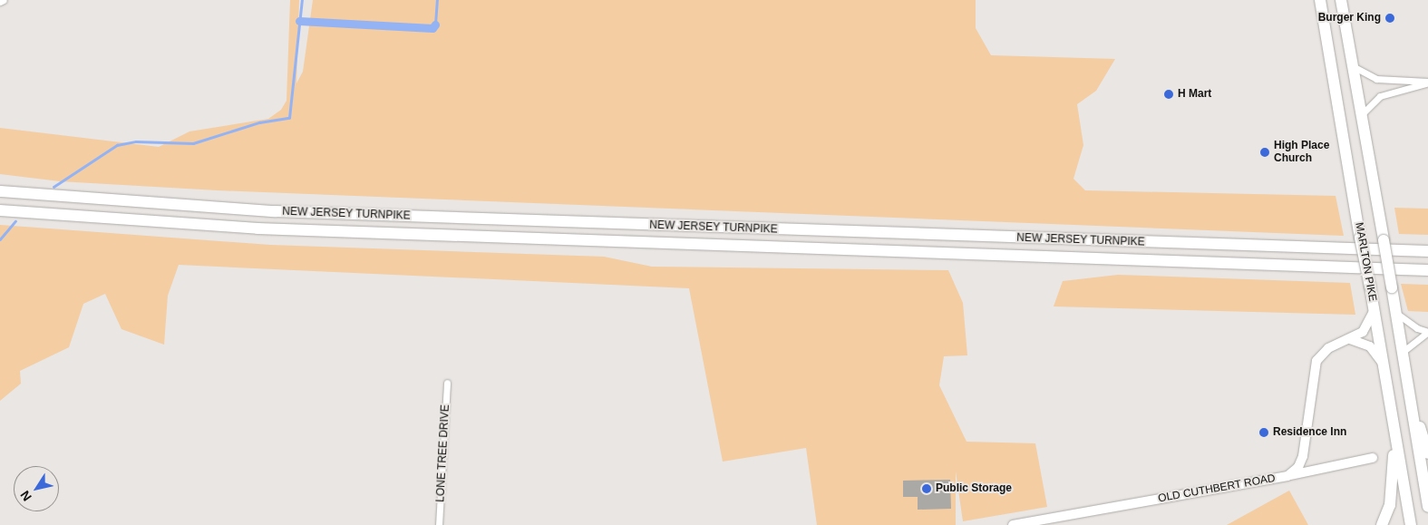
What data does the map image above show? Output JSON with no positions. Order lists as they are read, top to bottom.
{
  "streets": {
    "highway": ["NEW JERSEY TURNPIKE", "MARLTON PIKE"],
    "street": ["LONE TREE DRIVE", "OLD CUTHBERT ROAD"]
  },
  "crossings": [
    ["MARLTON PIKE", "OLD CUTHBERT ROAD"]
  ],
  "places": [
    "Burger King",
    "H Mart",
    "High Place Church",
    "Residence Inn",
    "Public Storage"
  ],
  "north": "bottom left"
}
